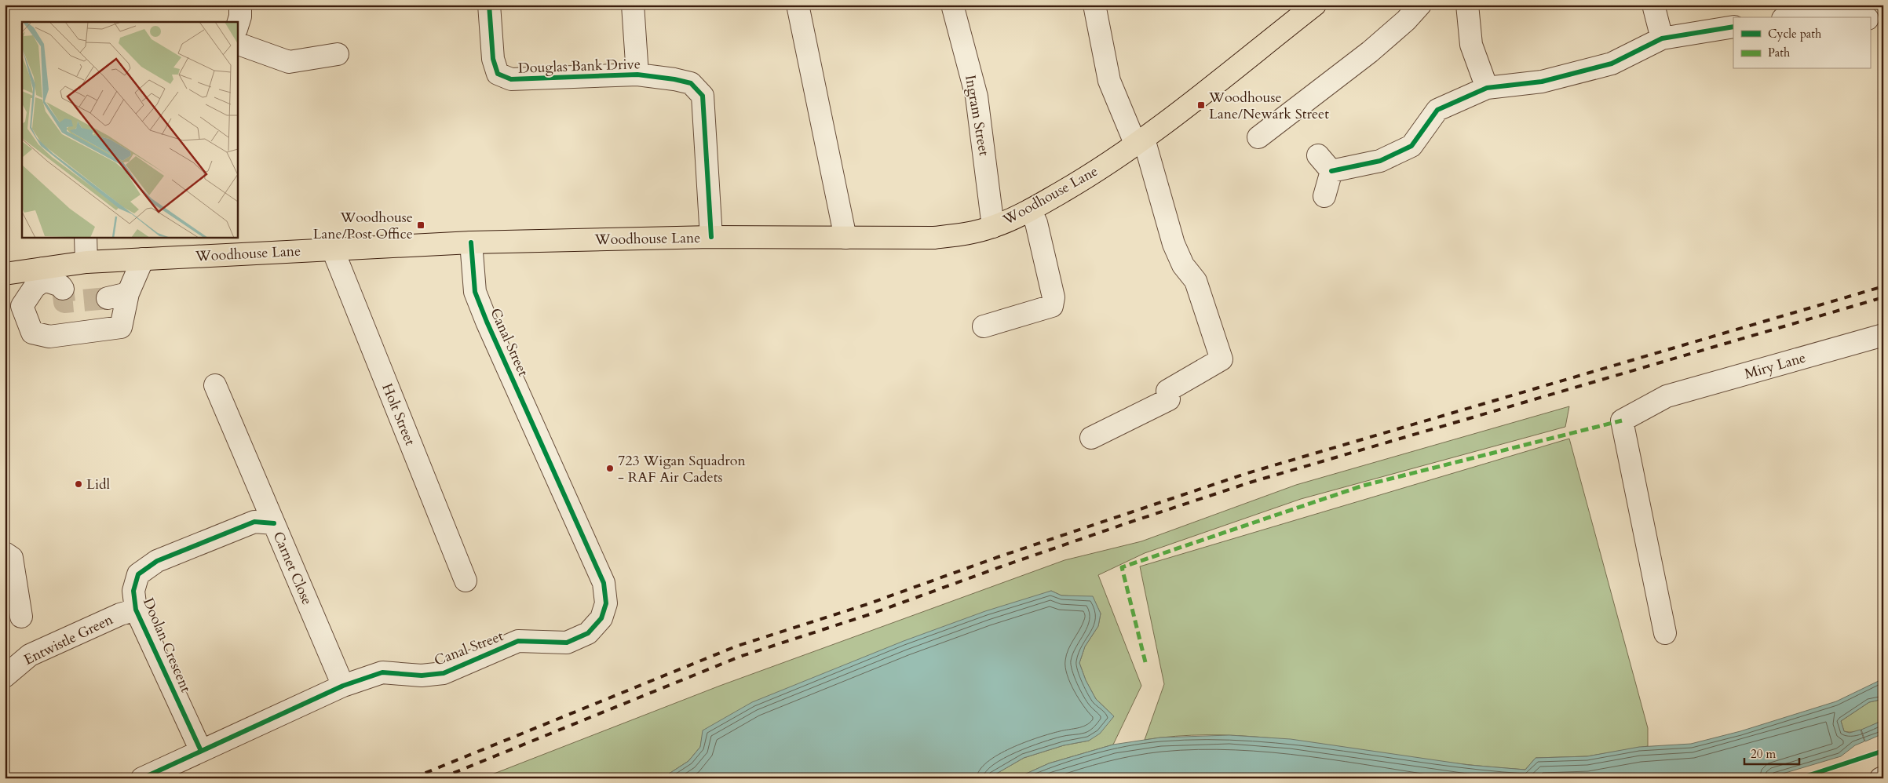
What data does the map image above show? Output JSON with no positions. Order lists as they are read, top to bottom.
{
  "streets": {
    "main road": ["Woodhouse Lane"],
    "street": [
      "Douglas Bank Drive",
      "Ingram Street",
      "Canal Street",
      "Miry Lane",
      "Holt Street",
      "Carnet Close",
      "Entwistle Green",
      "Doolan Crescent"
    ]
  },
  "crossings": [
    ["Douglas Bank Drive", "Woodhouse Lane"],
    ["Ingram Street", "Woodhouse Lane"],
    ["Woodhouse Lane", "Canal Street"],
    ["Woodhouse Lane", "Holt Street"],
    ["Canal Street", "Carnet Close"],
    ["Canal Street", "Doolan Crescent"],
    ["Carnet Close", "Doolan Crescent"],
    ["Entwistle Green", "Doolan Crescent"]
  ],
  "places": {
    "transit": ["Woodhouse Lane/Newark Street", "Woodhouse Lane/Post Office"],
    "other": ["723 Wigan Squadron - RAF Air Cadets", "Lidl"]
  },
  "legend": ["Cycle path", "Path"],
  "scale_bar": "20 m"
}
